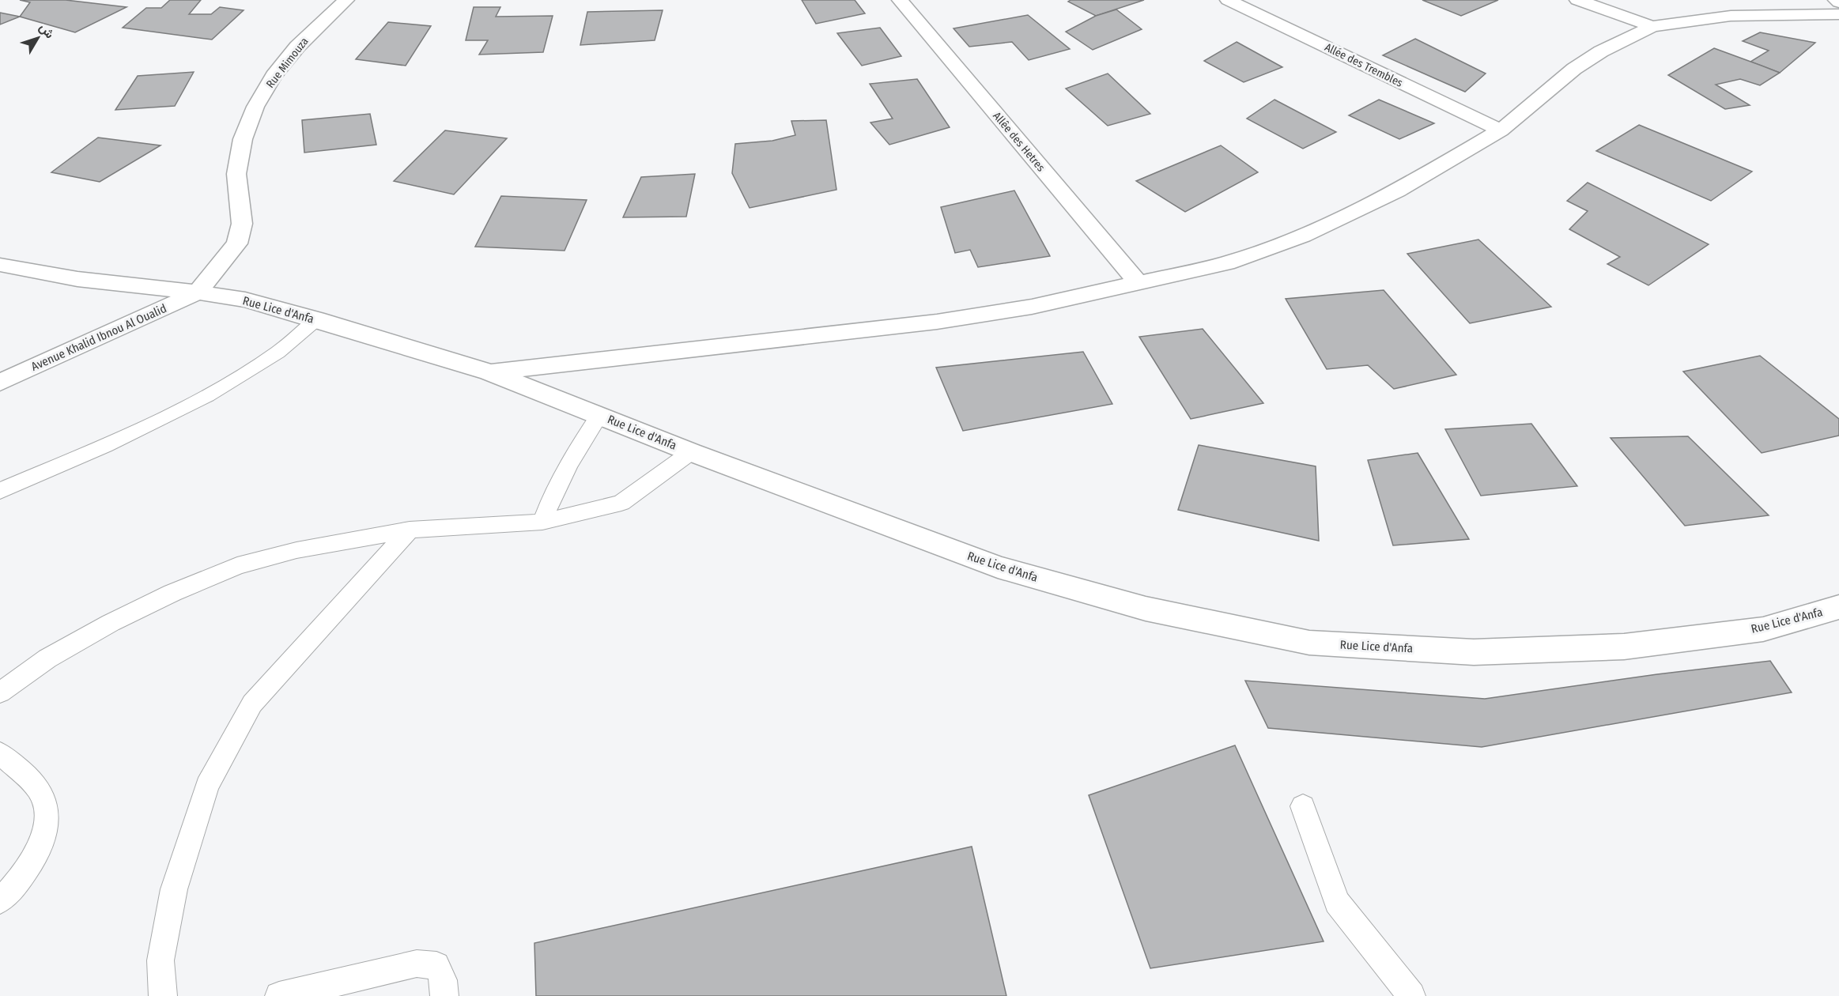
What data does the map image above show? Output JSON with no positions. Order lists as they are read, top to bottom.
{
  "streets": {
    "street": [
      "Rue Mimouza",
      "Allée des Trembles",
      "Allêe des Hetres",
      "Rue Lice d'Anfa",
      "Avenue Khalid Ibnou Al Oualid"
    ]
  },
  "crossings": [
    ["Rue Mimouza", "Rue Lice d'Anfa"],
    ["Rue Mimouza", "Avenue Khalid Ibnou Al Oualid"],
    ["Rue Lice d'Anfa", "Avenue Khalid Ibnou Al Oualid"]
  ],
  "north": "top right"
}
